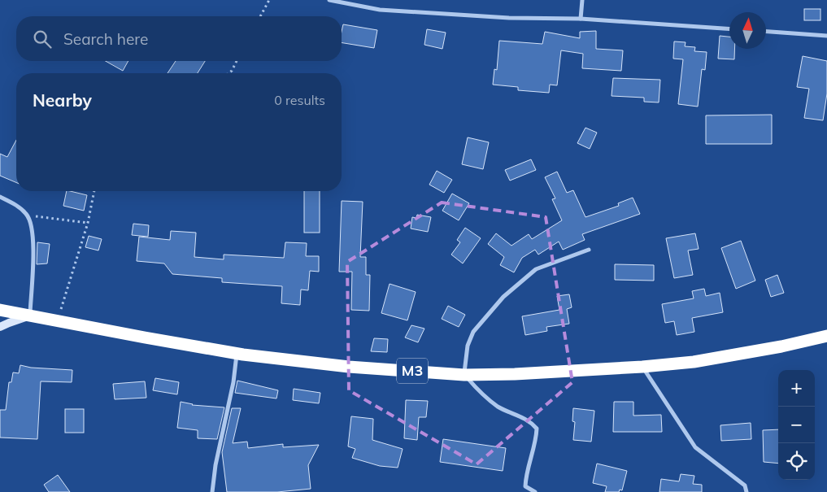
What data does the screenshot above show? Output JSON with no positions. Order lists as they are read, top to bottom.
{
  "streets": {
    "highway": ["M3"]
  },
  "north": "top",
  "page": {
    "search": "Search here",
    "heading": ["Nearby", "0 results"],
    "map_buttons": ["+", "−"]
  }
}
